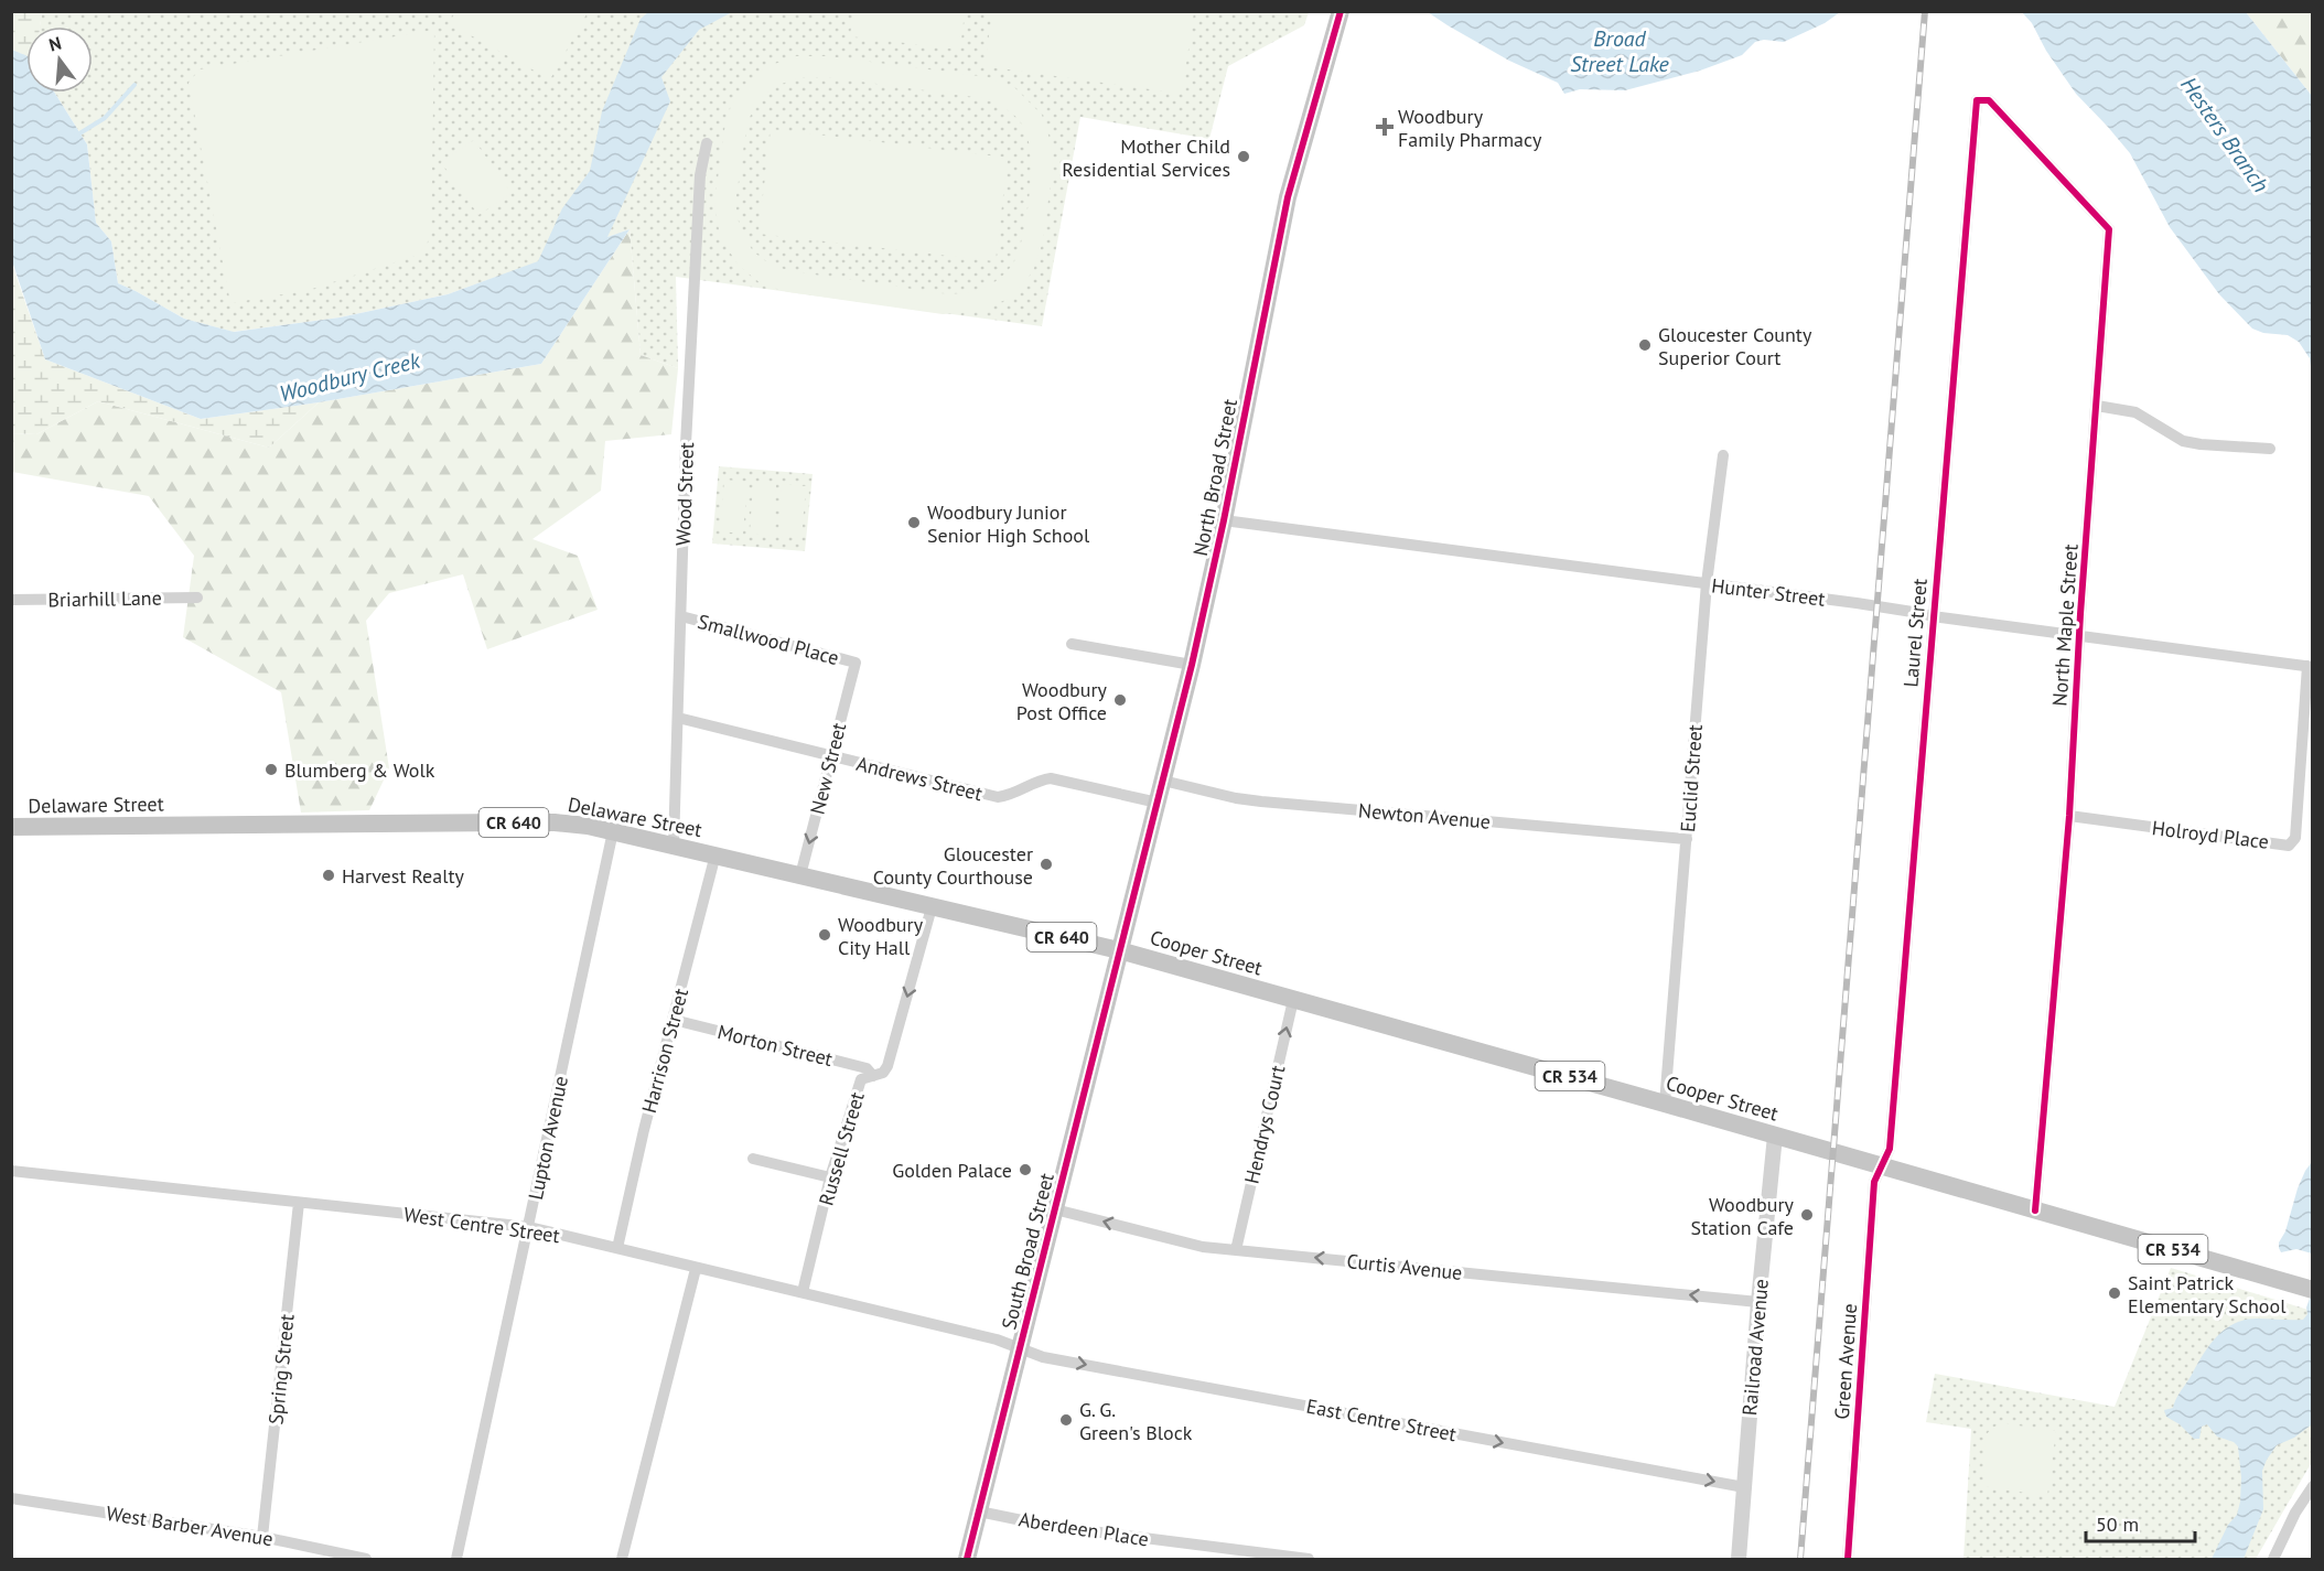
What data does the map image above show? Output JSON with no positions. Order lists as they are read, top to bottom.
{
  "streets": {
    "main road": [
      "North Broad Street",
      "Delaware Street",
      "CR 640",
      "Cooper Street",
      "CR 534",
      "South Broad Street"
    ],
    "street": [
      "Wood Street",
      "Hunter Street",
      "Briarhill Lane",
      "North Maple Street",
      "Laurel Street",
      "Smallwood Place",
      "New Street",
      "Andrews Street",
      "Euclid Street",
      "Newton Avenue",
      "Holroyd Place",
      "Morton Street",
      "Harrison Street",
      "Hendrys Court",
      "Lupton Avenue",
      "Russell Street",
      "West Centre Street",
      "Curtis Avenue",
      "Railroad Avenue",
      "Green Avenue",
      "Spring Street",
      "East Centre Street",
      "West Barber Avenue",
      "Aberdeen Place"
    ]
  },
  "crossings": [
    ["North Broad Street", "Hunter Street"],
    ["North Broad Street", "Andrews Street"],
    ["North Broad Street", "Delaware Street"],
    ["North Broad Street", "Newton Avenue"],
    ["North Broad Street", "Cooper Street"],
    ["North Broad Street", "South Broad Street"],
    ["Wood Street", "Smallwood Place"],
    ["Wood Street", "Andrews Street"],
    ["Wood Street", "Delaware Street"],
    ["Hunter Street", "North Maple Street"],
    ["Hunter Street", "Laurel Street"],
    ["Hunter Street", "Euclid Street"],
    ["Hunter Street", "Holroyd Place"],
    ["North Maple Street", "Laurel Street"],
    ["North Maple Street", "Holroyd Place"],
    ["North Maple Street", "Cooper Street"],
    ["Laurel Street", "Cooper Street"],
    ["Laurel Street", "Green Avenue"],
    ["Smallwood Place", "New Street"],
    ["New Street", "Andrews Street"],
    ["New Street", "Delaware Street"],
    ["Euclid Street", "Newton Avenue"],
    ["Euclid Street", "Cooper Street"],
    ["Delaware Street", "Cooper Street"],
    ["Delaware Street", "Harrison Street"],
    ["Delaware Street", "Lupton Avenue"],
    ["Delaware Street", "Russell Street"],
    ["Delaware Street", "South Broad Street"],
    ["Cooper Street", "Hendrys Court"],
    ["Cooper Street", "South Broad Street"],
    ["Cooper Street", "Railroad Avenue"],
    ["Cooper Street", "Green Avenue"],
    ["Morton Street", "Harrison Street"],
    ["Morton Street", "Russell Street"],
    ["Harrison Street", "West Centre Street"],
    ["Hendrys Court", "Curtis Avenue"],
    ["Lupton Avenue", "West Centre Street"],
    ["Russell Street", "West Centre Street"],
    ["West Centre Street", "South Broad Street"],
    ["West Centre Street", "Spring Street"],
    ["West Centre Street", "East Centre Street"],
    ["South Broad Street", "Curtis Avenue"],
    ["South Broad Street", "East Centre Street"],
    ["South Broad Street", "Aberdeen Place"],
    ["Curtis Avenue", "Railroad Avenue"],
    ["Railroad Avenue", "East Centre Street"],
    ["Spring Street", "West Barber Avenue"]
  ],
  "one_way": [
    "New Street",
    "Hendrys Court",
    "Russell Street",
    "Curtis Avenue",
    "East Centre Street"
  ],
  "water": ["Broad Street Lake", "Hesters Branch", "Woodbury Creek"],
  "places": {
    "health": ["Woodbury Family Pharmacy"],
    "other": [
      "Mother Child Residential Services",
      "Gloucester County Superior Court",
      "Woodbury Junior Senior High School",
      "Woodbury Post Office",
      "Blumberg & Wolk",
      "Gloucester County Courthouse",
      "Harvest Realty",
      "Woodbury City Hall",
      "Golden Palace",
      "Woodbury Station Cafe",
      "Saint Patrick Elementary School",
      "G. G. Green's Block"
    ]
  },
  "scale_bar": "50 m",
  "north": "top"
}
